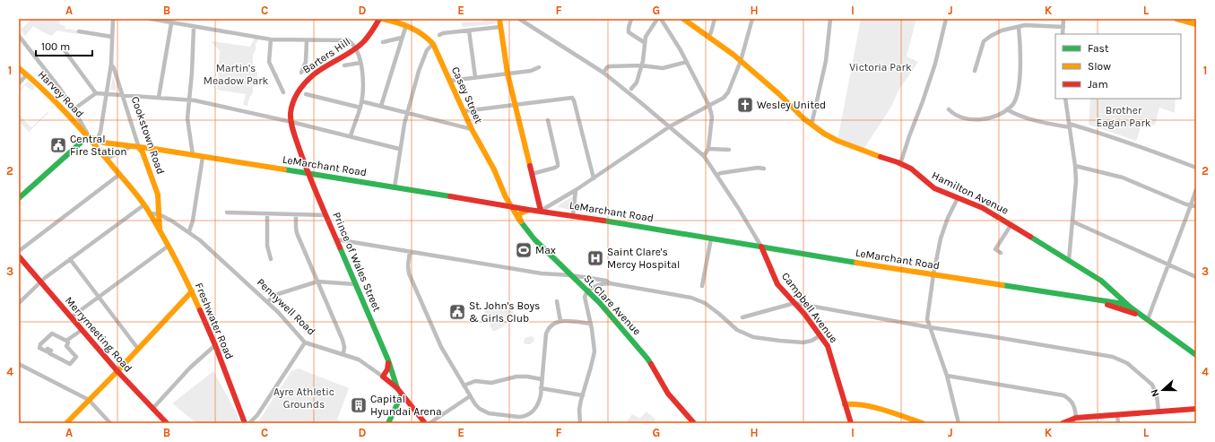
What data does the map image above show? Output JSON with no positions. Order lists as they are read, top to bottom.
{
  "streets": {
    "street": [
      "Barters Hill",
      "Harvey Road",
      "Casey Street",
      "Cookstown Road",
      "LeMarchant Road",
      "Hamilton Avenue",
      "Prince of Wales Street",
      "St. Clare Avenue",
      "Pennywell Road",
      "Campbell Avenue",
      "Freshwater Road",
      "Merrymeeting Road"
    ]
  },
  "crossings": [
    ["Barters Hill", "LeMarchant Road"],
    ["Barters Hill", "Prince of Wales Street"],
    ["Harvey Road", "LeMarchant Road"],
    ["Harvey Road", "Freshwater Road"],
    ["Casey Street", "LeMarchant Road"],
    ["Casey Street", "St. Clare Avenue"],
    ["Cookstown Road", "LeMarchant Road"],
    ["Cookstown Road", "Pennywell Road"],
    ["Cookstown Road", "Freshwater Road"],
    ["LeMarchant Road", "Hamilton Avenue"],
    ["LeMarchant Road", "Prince of Wales Street"],
    ["LeMarchant Road", "St. Clare Avenue"],
    ["LeMarchant Road", "Campbell Avenue"],
    ["LeMarchant Road", "Freshwater Road"],
    ["Prince of Wales Street", "Pennywell Road"],
    ["Pennywell Road", "Freshwater Road"]
  ],
  "parks": [
    "Victoria Park",
    "Martin's Meadow Park",
    "Brother Eagan Park",
    "Ayre Athletic Grounds"
  ],
  "places": {
    "church": ["Wesley United"],
    "public building": ["Central Fire Station", "St. John's Boys & Girls Club"],
    "sports": ["Max"],
    "hospital": ["Saint Clare's Mercy Hospital"],
    "building": ["Capital Hyundai Arena"]
  },
  "legend": ["Fast", "Slow", "Jam"],
  "scale_bar": "100 m",
  "north": "left",
  "grid": {
    "columns": [
      "A",
      "B",
      "C",
      "D",
      "E",
      "F",
      "G",
      "H",
      "I",
      "J",
      "K",
      "L"
    ],
    "rows": [
      "1",
      "2",
      "3",
      "4"
    ]
  }
}
